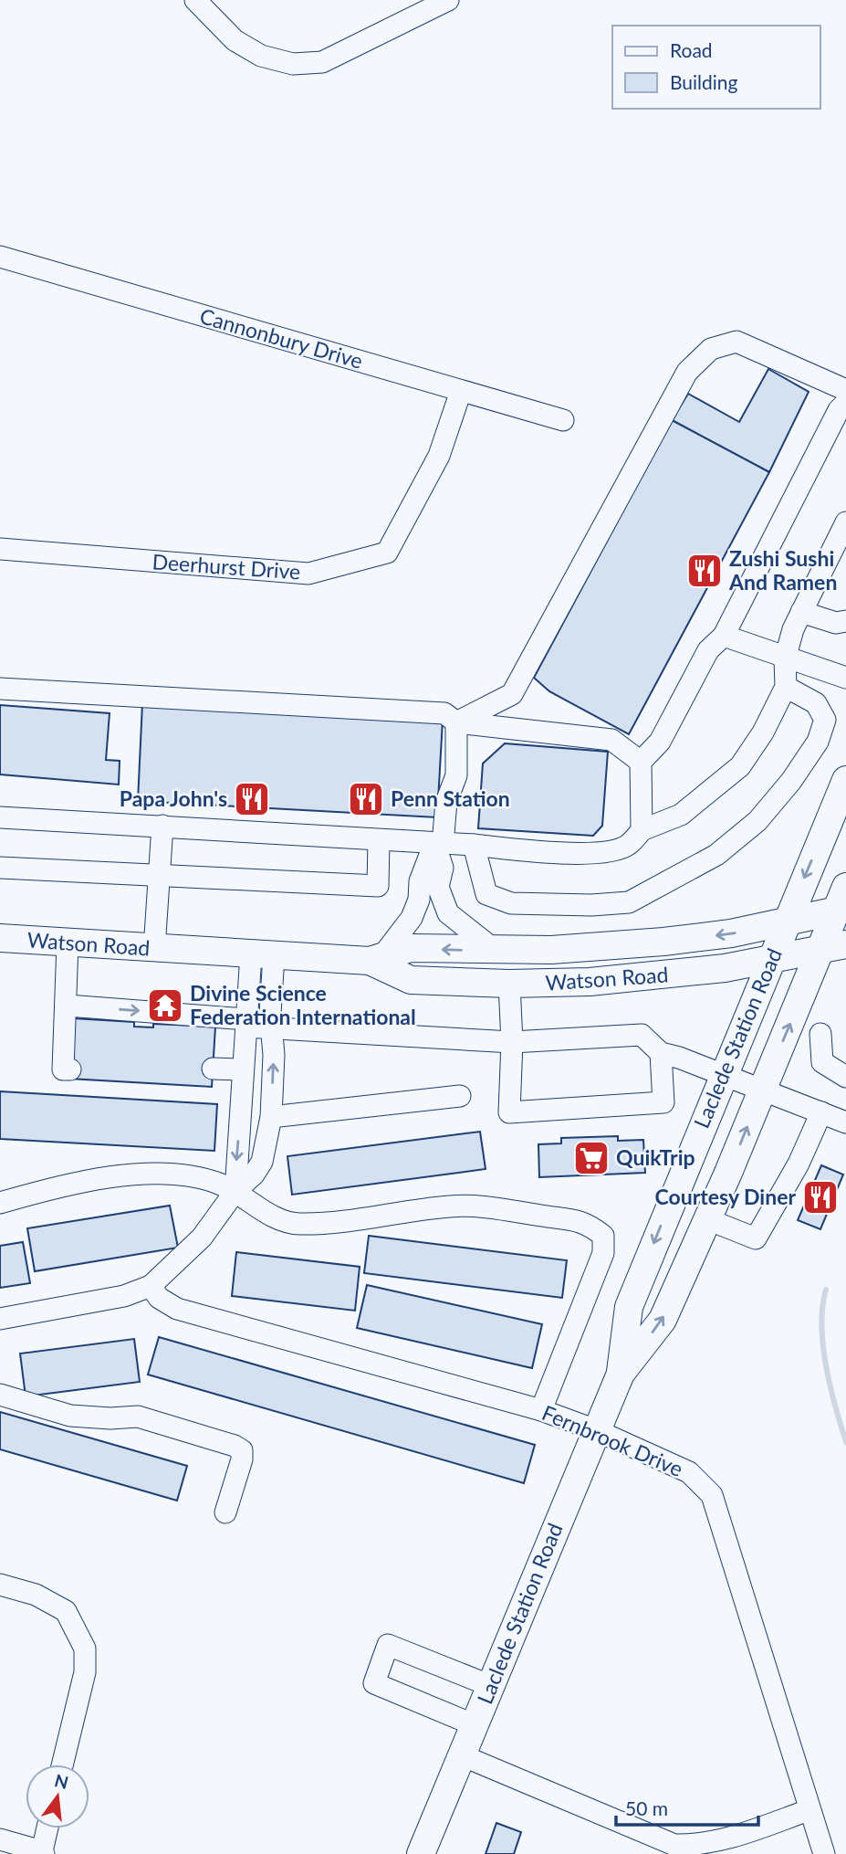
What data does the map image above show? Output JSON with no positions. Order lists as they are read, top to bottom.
{
  "streets": {
    "main road": ["Watson Road", "Laclede Station Road"],
    "street": ["Cannonbury Drive", "Deerhurst Drive", "Fernbrook Drive"]
  },
  "crossings": [
    ["Cannonbury Drive", "Deerhurst Drive"],
    ["Watson Road", "Laclede Station Road"],
    ["Laclede Station Road", "Fernbrook Drive"]
  ],
  "places": {
    "restaurant": [
      "Zushi Sushi And Ramen",
      "Papa John's",
      "Penn Station",
      "Courtesy Diner"
    ],
    "temple": ["Divine Science Federation International"],
    "supermarket": ["QuikTrip"]
  },
  "legend": ["Road", "Building"],
  "scale_bar": "50 m",
  "north": "top"
}
